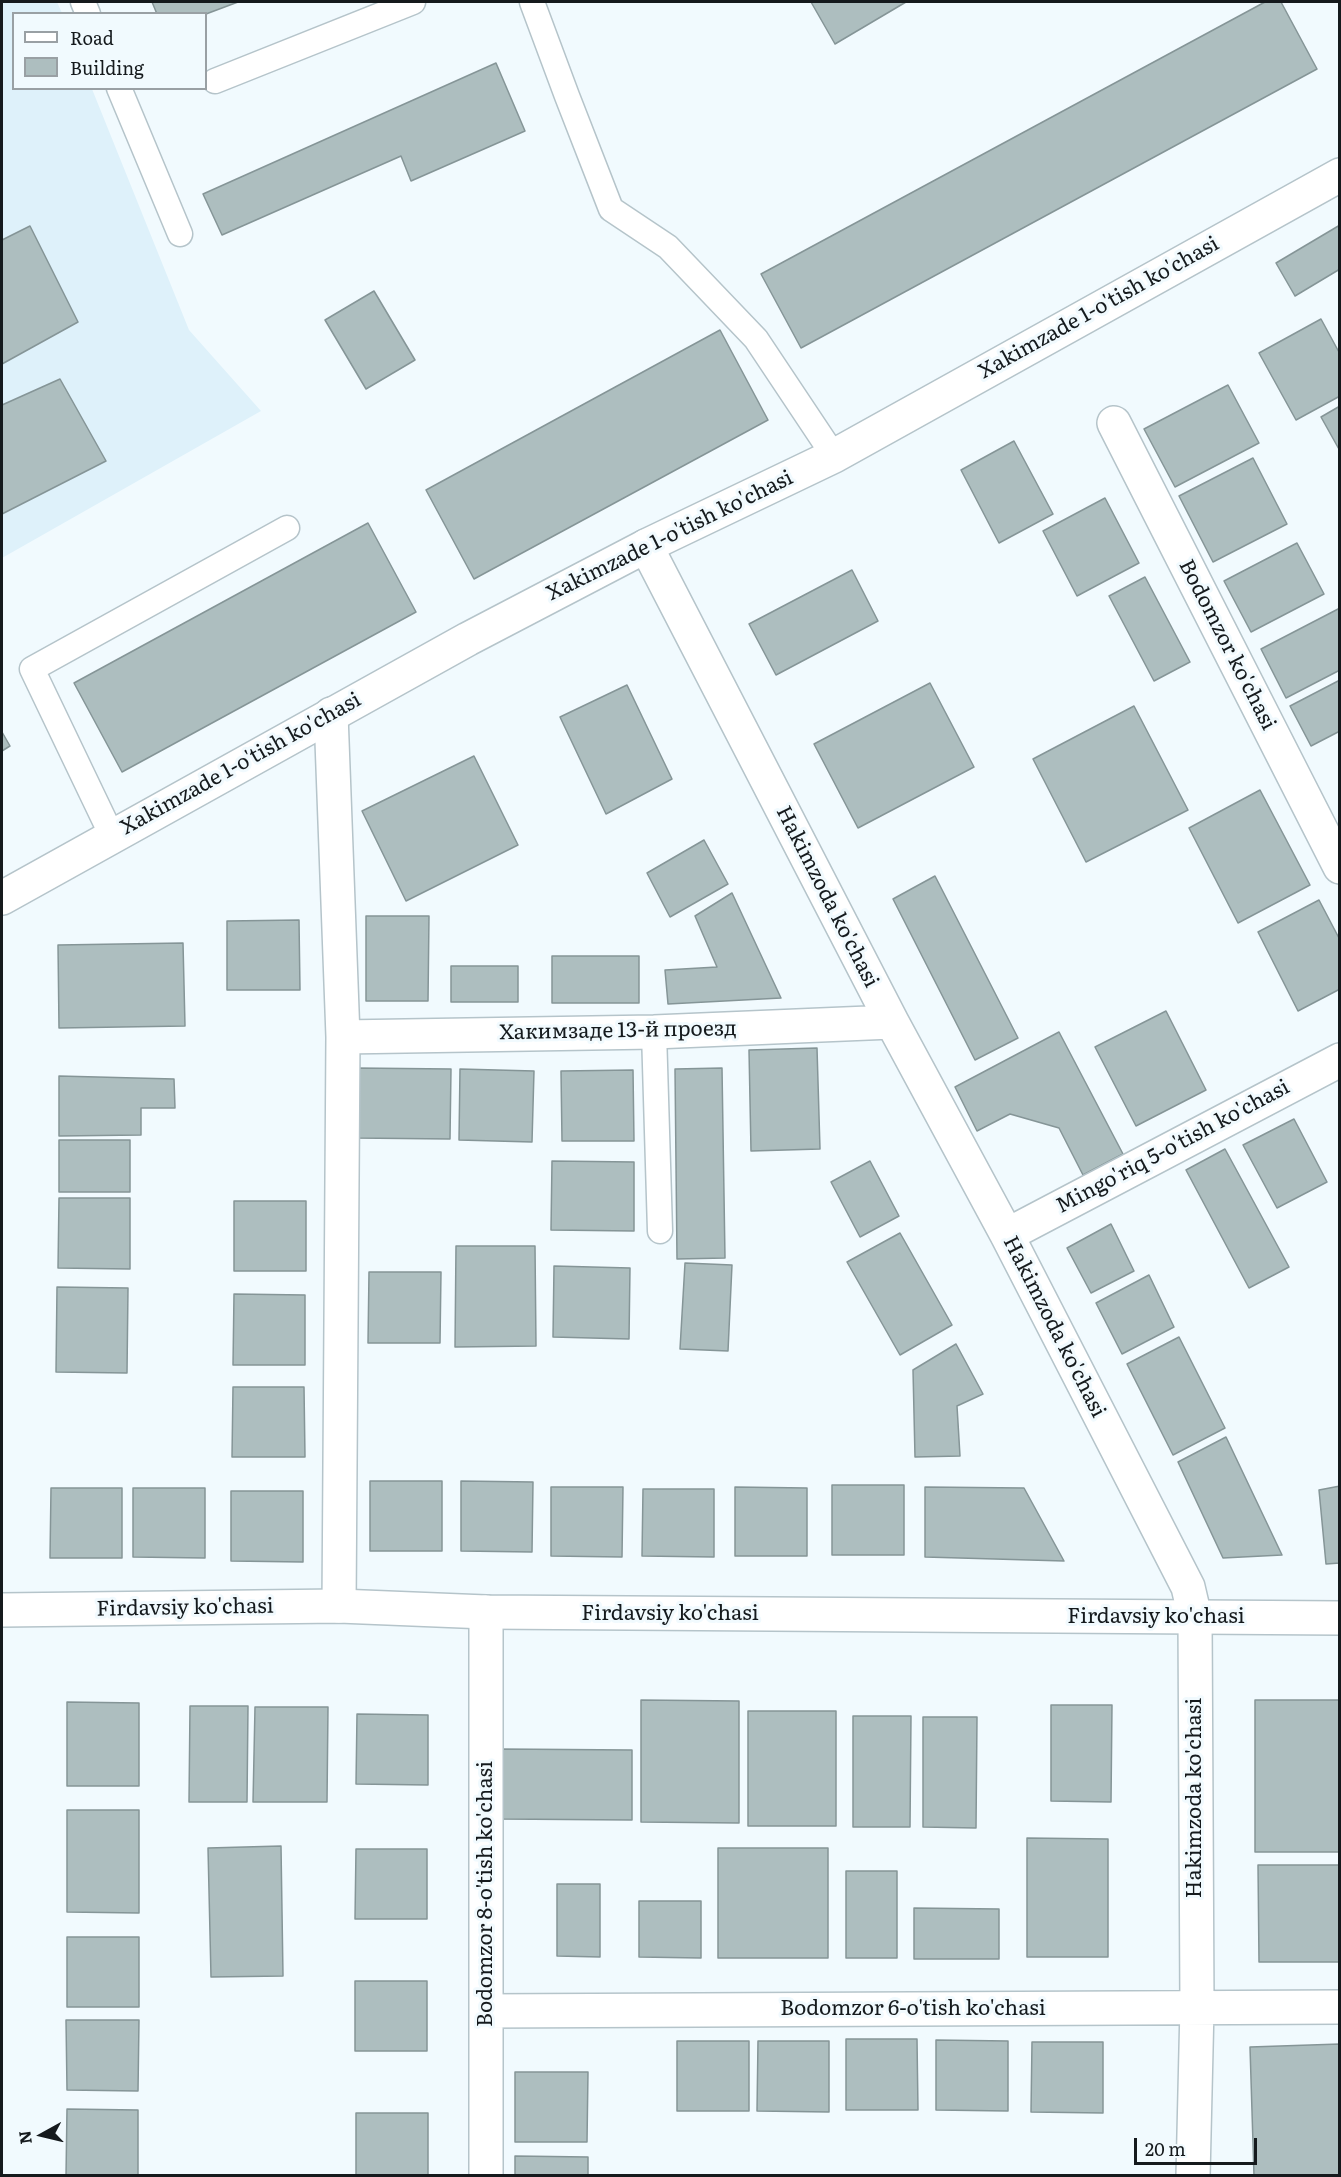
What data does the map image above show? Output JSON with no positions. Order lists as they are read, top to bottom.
{
  "streets": {
    "street": [
      "Xakimzade 1-o'tish ko'chasi",
      "Bodomzor ko'chasi",
      "Hakimzoda ko'chasi",
      "Хакимзаде 13-й проезд",
      "Mingo'riq 5-o'tish ko'chasi",
      "Firdavsiy ko'chasi",
      "Bodomzor 8-o'tish ko'chasi",
      "Bodomzor 6-o'tish ko'chasi"
    ]
  },
  "crossings": [
    ["Xakimzade 1-o'tish ko'chasi", "Hakimzoda ko'chasi"],
    ["Hakimzoda ko'chasi", "Хакимзаде 13-й проезд"],
    ["Hakimzoda ko'chasi", "Mingo'riq 5-o'tish ko'chasi"],
    ["Hakimzoda ko'chasi", "Firdavsiy ko'chasi"],
    ["Hakimzoda ko'chasi", "Bodomzor 6-o'tish ko'chasi"],
    ["Firdavsiy ko'chasi", "Bodomzor 8-o'tish ko'chasi"],
    ["Bodomzor 8-o'tish ko'chasi", "Bodomzor 6-o'tish ko'chasi"]
  ],
  "legend": ["Road", "Building"],
  "scale_bar": "20 m",
  "north": "left"
}
